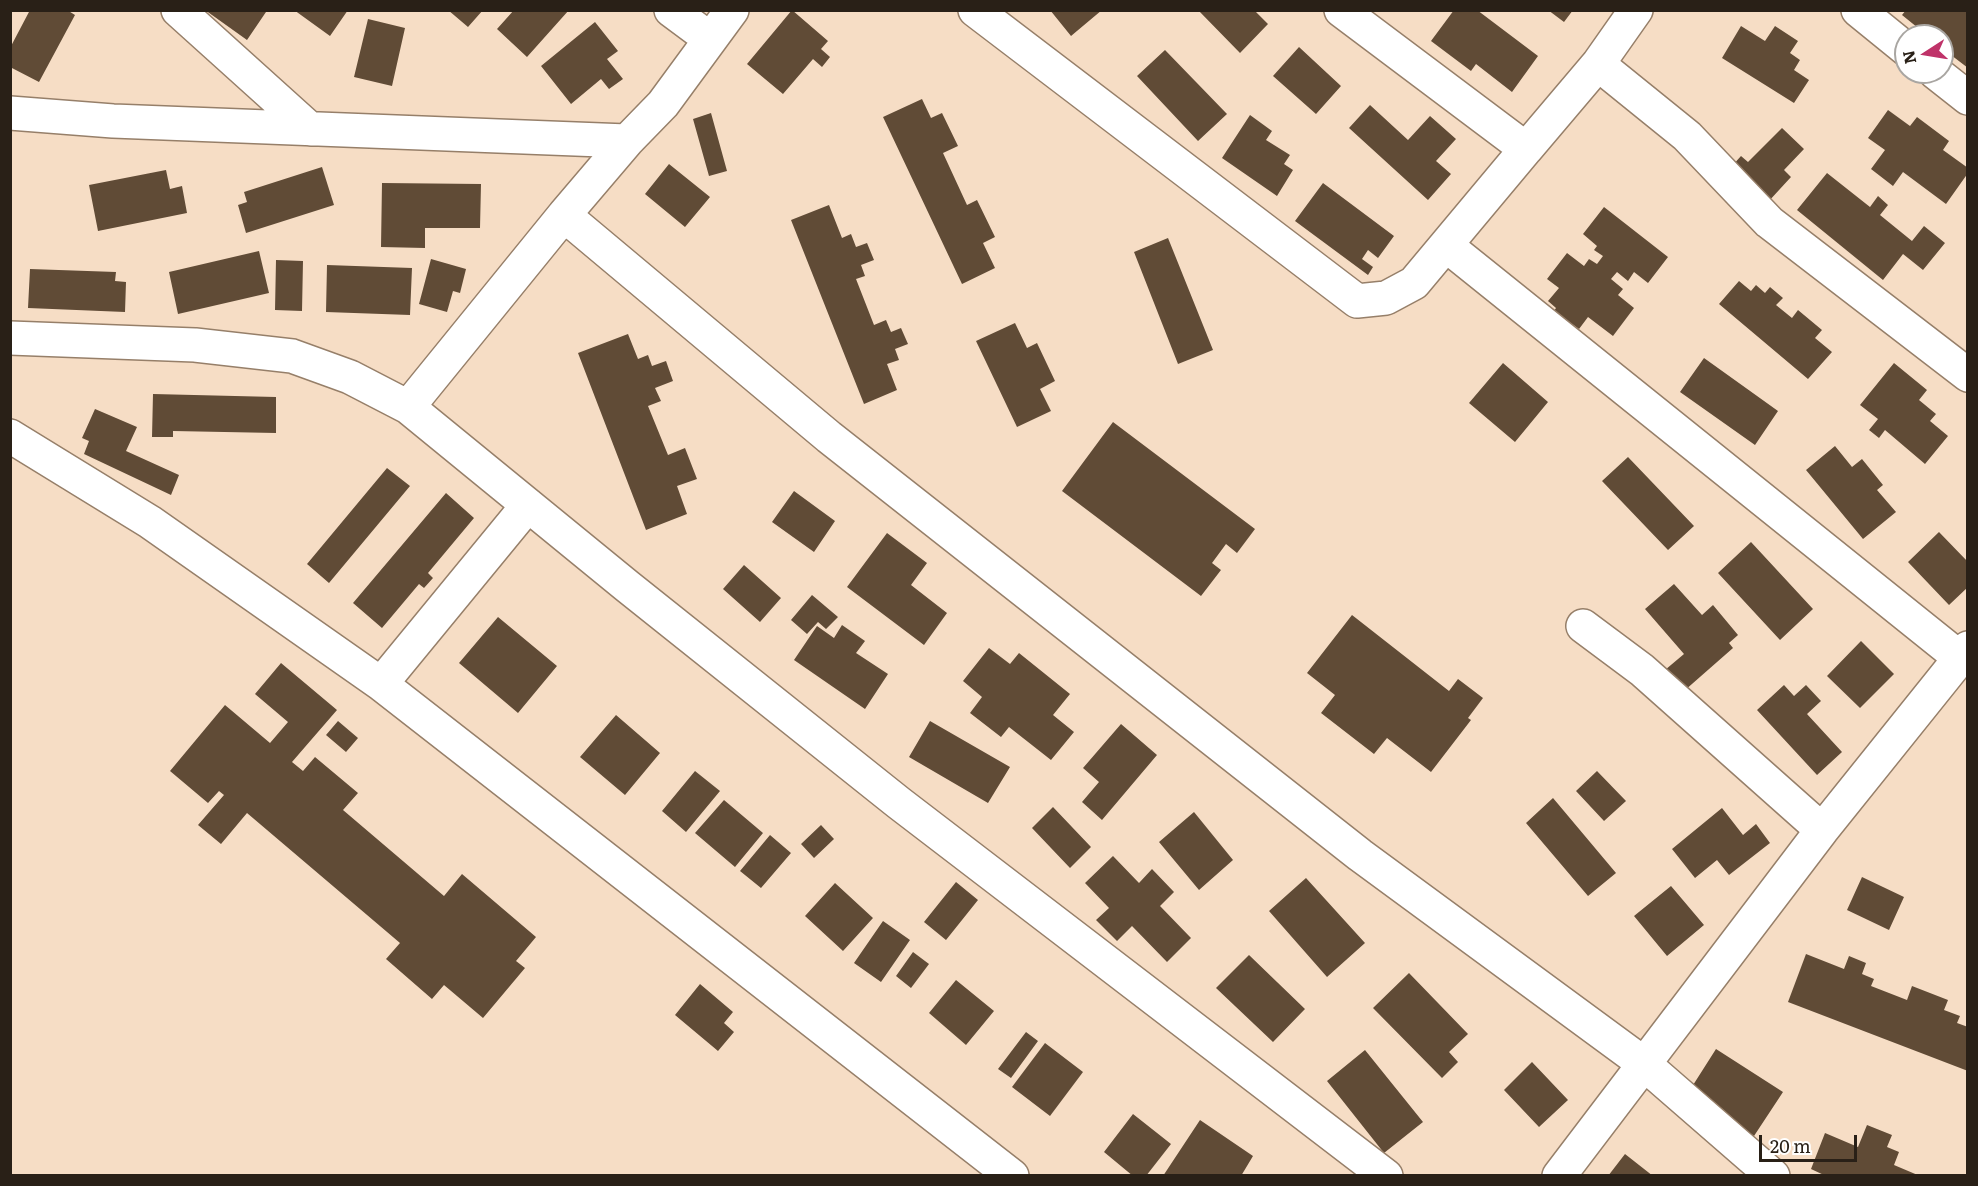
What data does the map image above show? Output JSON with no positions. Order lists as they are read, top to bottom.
{
  "scale_bar": "20 m",
  "north": "left"
}
